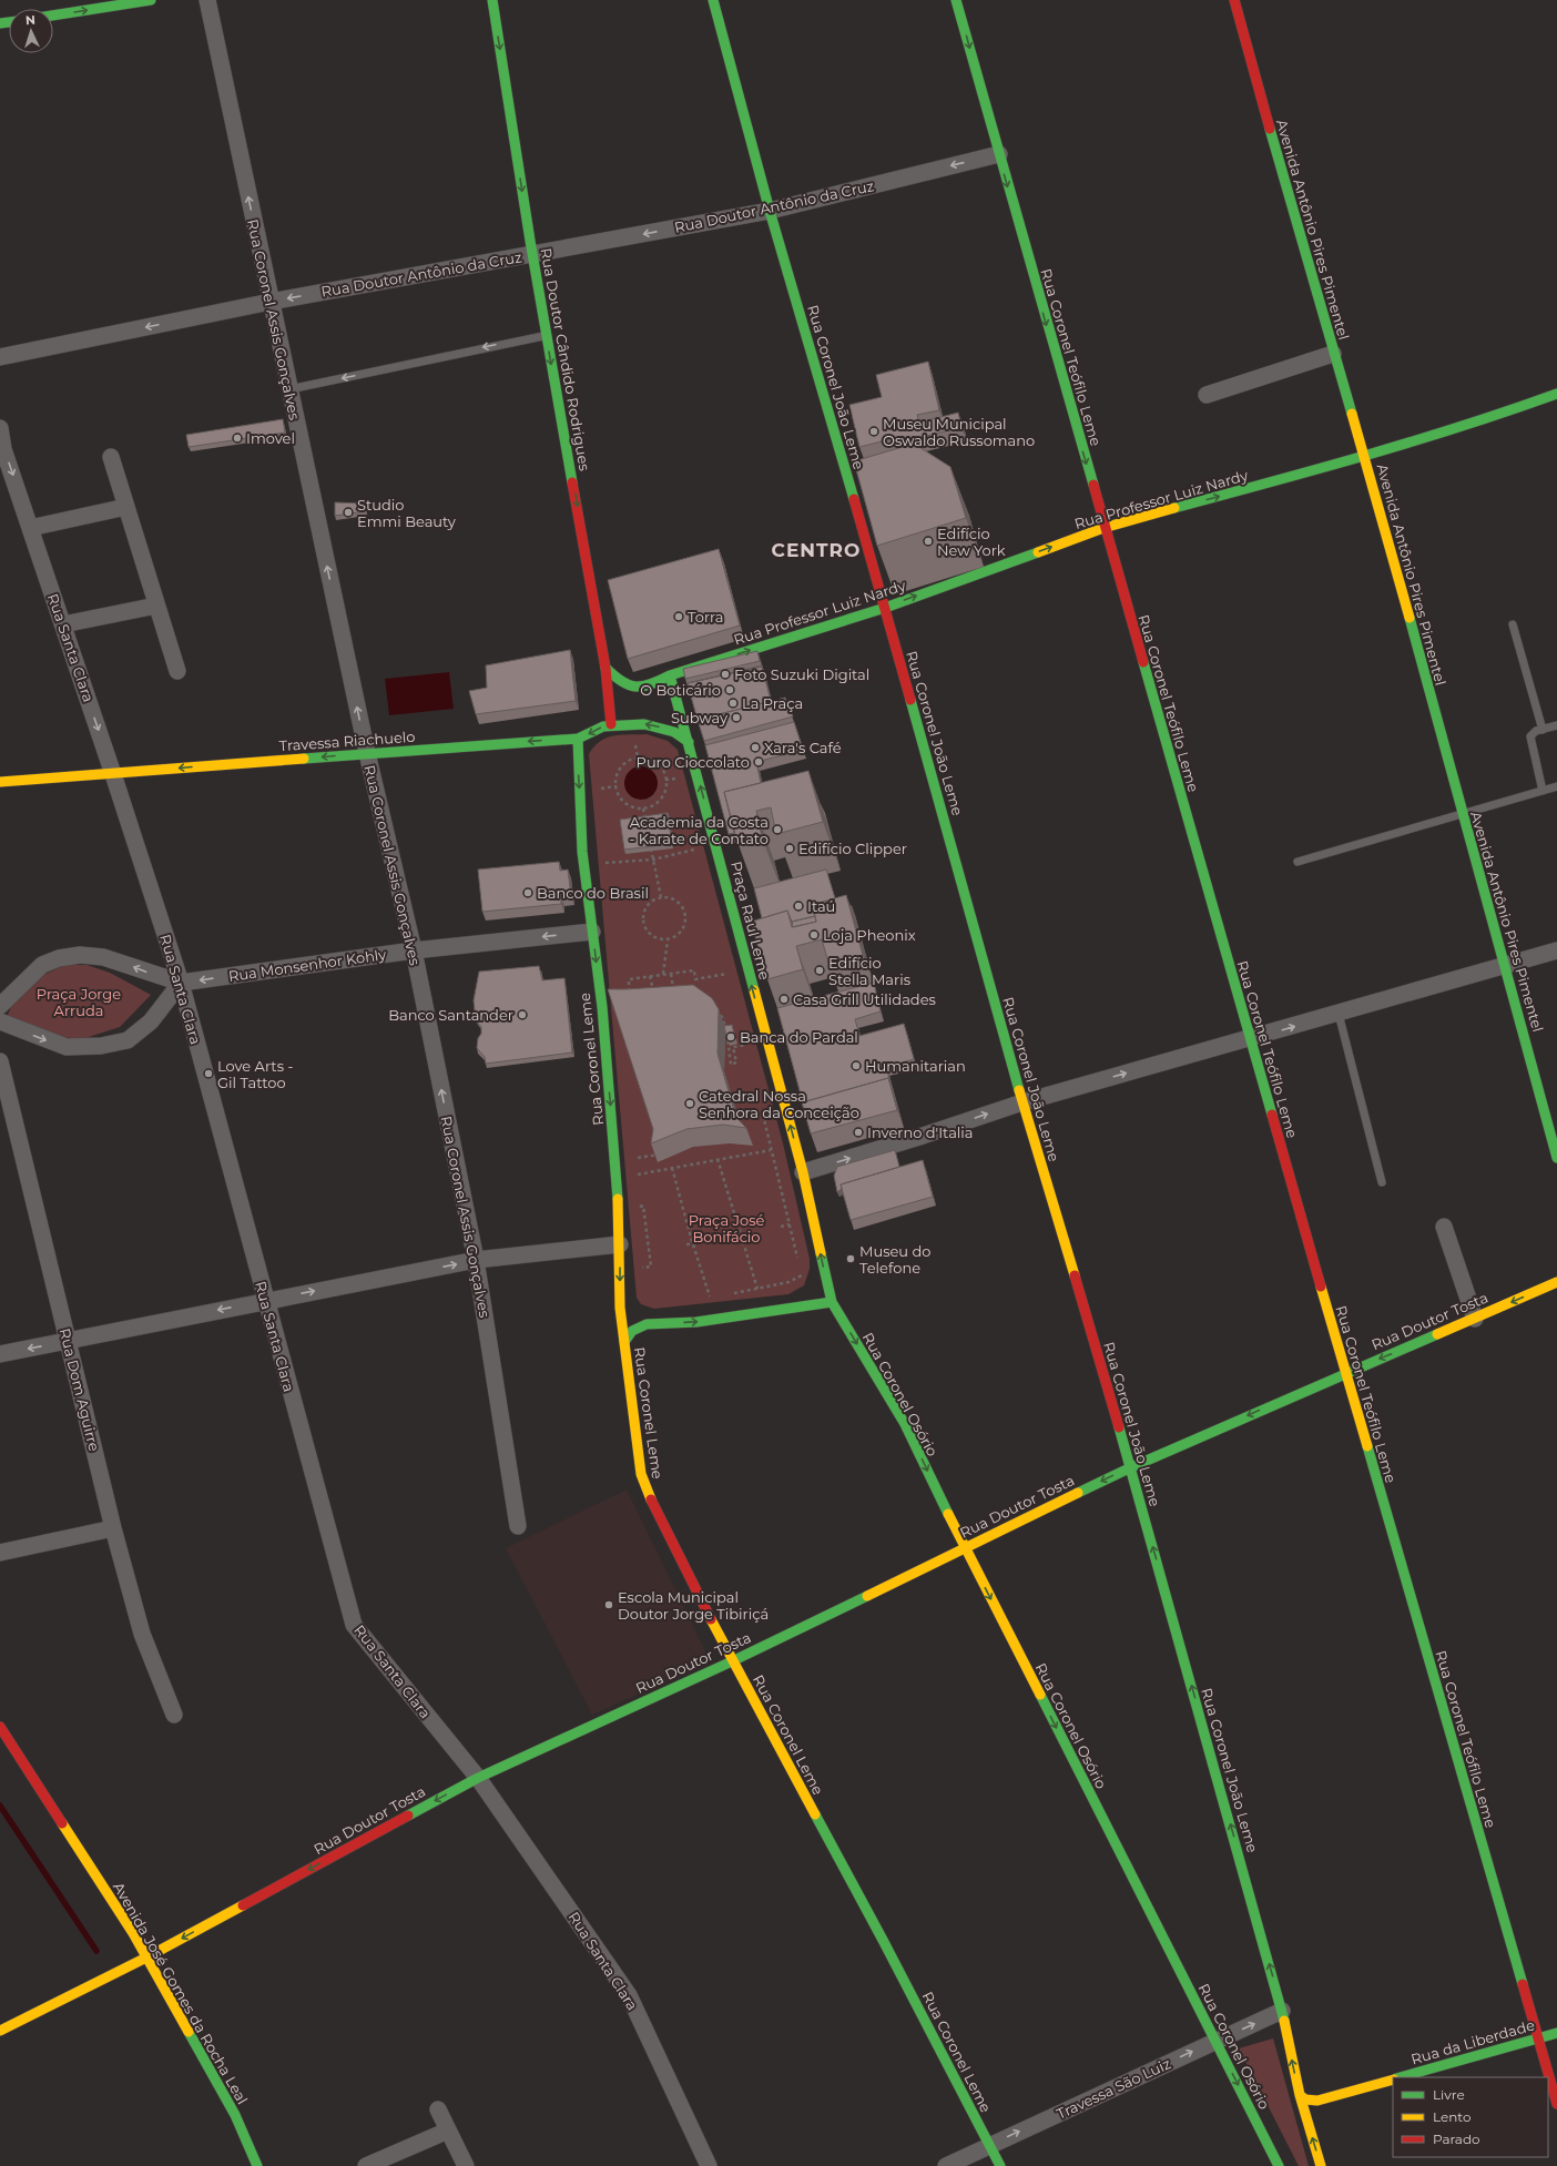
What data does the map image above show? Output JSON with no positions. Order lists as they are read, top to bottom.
{
  "streets": {
    "street": [
      "Rua Doutor Antônio da Cruz",
      "Avenida Antônio Pires Pimentel",
      "Rua Coronel Assis Gonçalves",
      "Rua Coronel Teófilo Leme",
      "Rua Doutor Cândido Rodrigues",
      "Rua Coronel João Leme",
      "Rua Professor Luiz Nardy",
      "Rua Santa Clara",
      "Travessa Riachuelo",
      "Praça Raul Leme",
      "Rua Monsenhor Kohly",
      "Rua Coronel Leme",
      "Rua Doutor Tosta",
      "Rua Dom Aguirre",
      "Rua Coronel Osório",
      "Avenida José Gomes da Rocha Leal",
      "Rua da Liberdade",
      "Travessa São Luiz"
    ]
  },
  "crossings": [
    ["Rua Doutor Antônio da Cruz", "Rua Coronel Assis Gonçalves"],
    ["Rua Doutor Antônio da Cruz", "Rua Coronel Teófilo Leme"],
    ["Rua Doutor Antônio da Cruz", "Rua Doutor Cândido Rodrigues"],
    ["Rua Doutor Antônio da Cruz", "Rua Coronel João Leme"],
    ["Avenida Antônio Pires Pimentel", "Rua Professor Luiz Nardy"],
    ["Rua Coronel Assis Gonçalves", "Travessa Riachuelo"],
    ["Rua Coronel Assis Gonçalves", "Rua Monsenhor Kohly"],
    ["Rua Coronel Teófilo Leme", "Rua Professor Luiz Nardy"],
    ["Rua Coronel Teófilo Leme", "Rua Doutor Tosta"],
    ["Rua Coronel Teófilo Leme", "Rua da Liberdade"],
    ["Rua Doutor Cândido Rodrigues", "Rua Professor Luiz Nardy"],
    ["Rua Doutor Cândido Rodrigues", "Travessa Riachuelo"],
    ["Rua Coronel João Leme", "Rua Professor Luiz Nardy"],
    ["Rua Coronel João Leme", "Rua Doutor Tosta"],
    ["Rua Coronel João Leme", "Travessa São Luiz"],
    ["Rua Professor Luiz Nardy", "Praça Raul Leme"],
    ["Rua Santa Clara", "Travessa Riachuelo"],
    ["Rua Santa Clara", "Rua Monsenhor Kohly"],
    ["Rua Santa Clara", "Rua Doutor Tosta"],
    ["Travessa Riachuelo", "Praça Raul Leme"],
    ["Travessa Riachuelo", "Rua Coronel Leme"],
    ["Rua Monsenhor Kohly", "Rua Coronel Leme"],
    ["Rua Coronel Leme", "Rua Doutor Tosta"],
    ["Rua Coronel Leme", "Travessa São Luiz"],
    ["Rua Doutor Tosta", "Rua Coronel Osório"],
    ["Rua Doutor Tosta", "Avenida José Gomes da Rocha Leal"],
    ["Rua Coronel Osório", "Travessa São Luiz"]
  ],
  "one_way": [
    "Rua Doutor Antônio da Cruz",
    "Rua Coronel Assis Gonçalves",
    "Rua Doutor Cândido Rodrigues",
    "Rua Professor Luiz Nardy",
    "Travessa Riachuelo",
    "Praça Raul Leme",
    "Rua Monsenhor Kohly",
    "Rua Coronel Leme",
    "Rua Doutor Tosta",
    "Rua Coronel Osório",
    "Travessa São Luiz"
  ],
  "districts": ["CENTRO"],
  "parks": ["Praça Jorge Arruda", "Praça José Bonifácio"],
  "places": [
    "Museu Municipal Oswaldo Russomano",
    "Imovel",
    "Studio Emmi Beauty",
    "Edifício New York",
    "Torra",
    "Foto Suzuki Digital",
    "O Boticário",
    "La Praça",
    "Subway",
    "Xara's Café",
    "Puro Cioccolato",
    "Academia da Costa - Karate de Contato",
    "Edifício Clipper",
    "Banco do Brasil",
    "Itaú",
    "Loja Pheonix",
    "Edifício Stella Maris",
    "Casa Grill Utilidades",
    "Banco Santander",
    "Banca do Pardal",
    "Humanitarian",
    "Love Arts - Gil Tattoo",
    "Catedral Nossa Senhora da Conceição",
    "Inverno d'Italia",
    "Museu do Telefone",
    "Escola Municipal Doutor Jorge Tibiriçá"
  ],
  "legend": ["Livre", "Lento", "Parado"],
  "north": "top"
}
